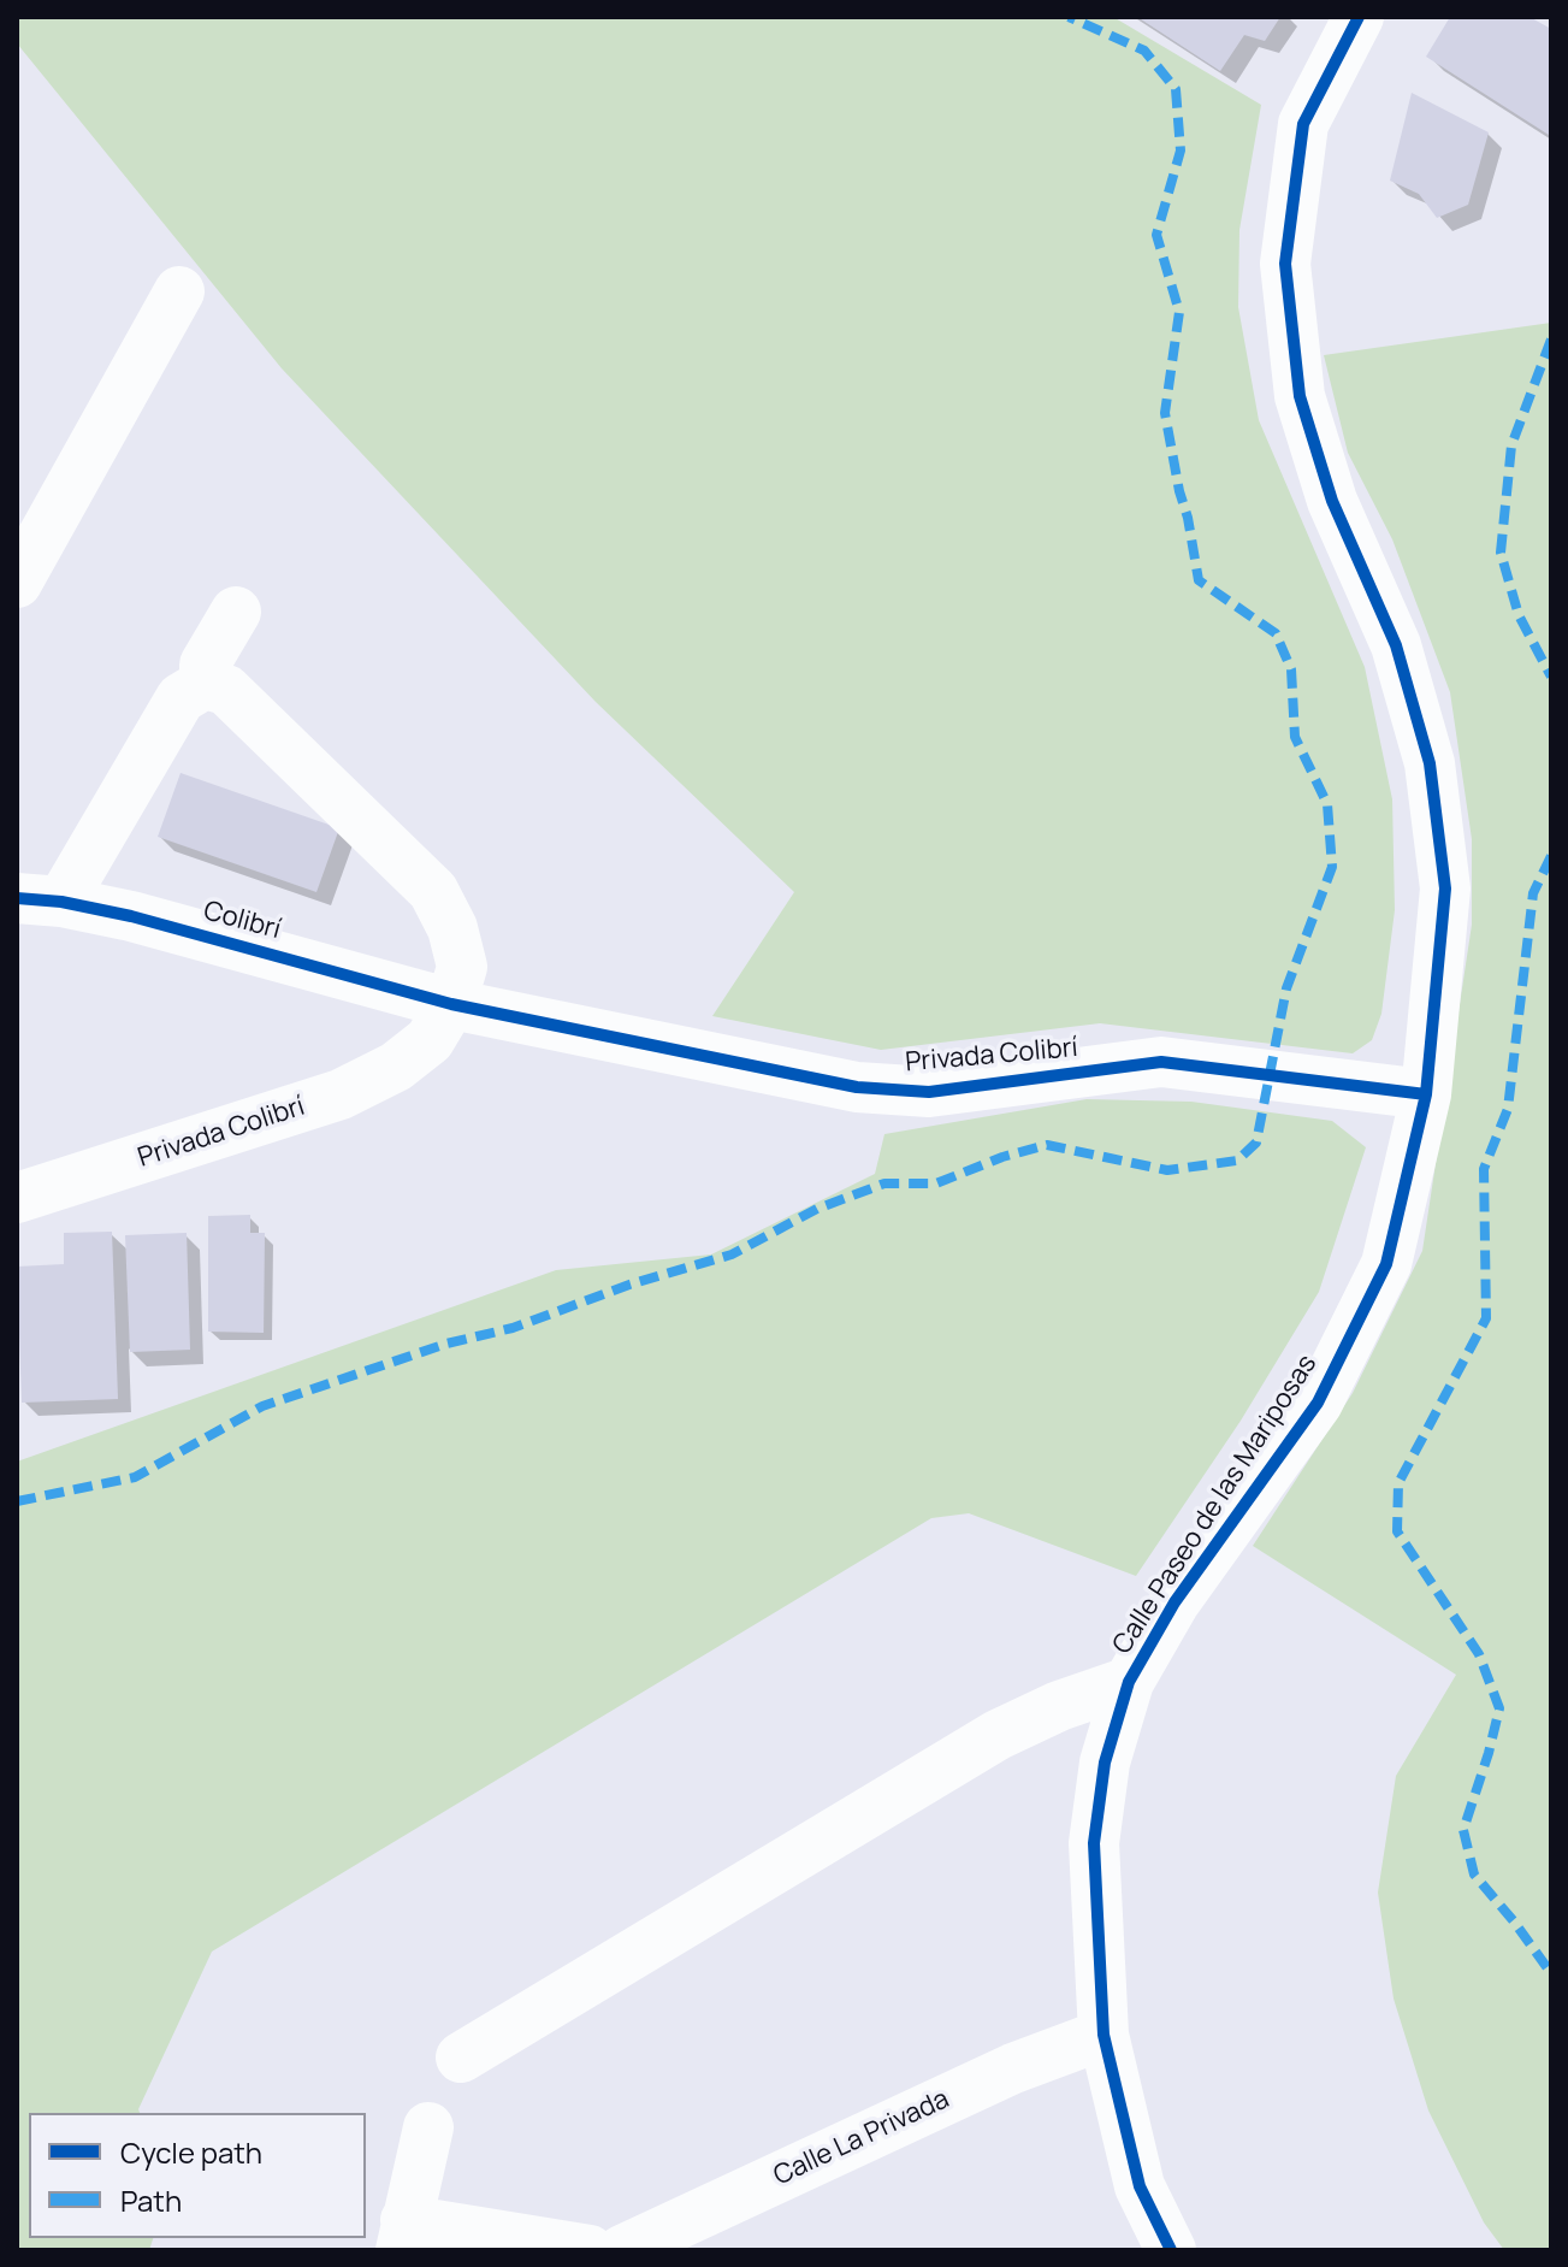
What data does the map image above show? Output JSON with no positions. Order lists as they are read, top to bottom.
{
  "streets": {
    "street": [
      "Colibrí",
      "Privada Colibrí",
      "Calle Paseo de las Mariposas",
      "Calle La Privada"
    ]
  },
  "crossings": [
    ["Colibrí", "Privada Colibrí"],
    ["Privada Colibrí", "Calle Paseo de las Mariposas"],
    ["Calle Paseo de las Mariposas", "Calle La Privada"]
  ],
  "legend": ["Cycle path", "Path"]
}
